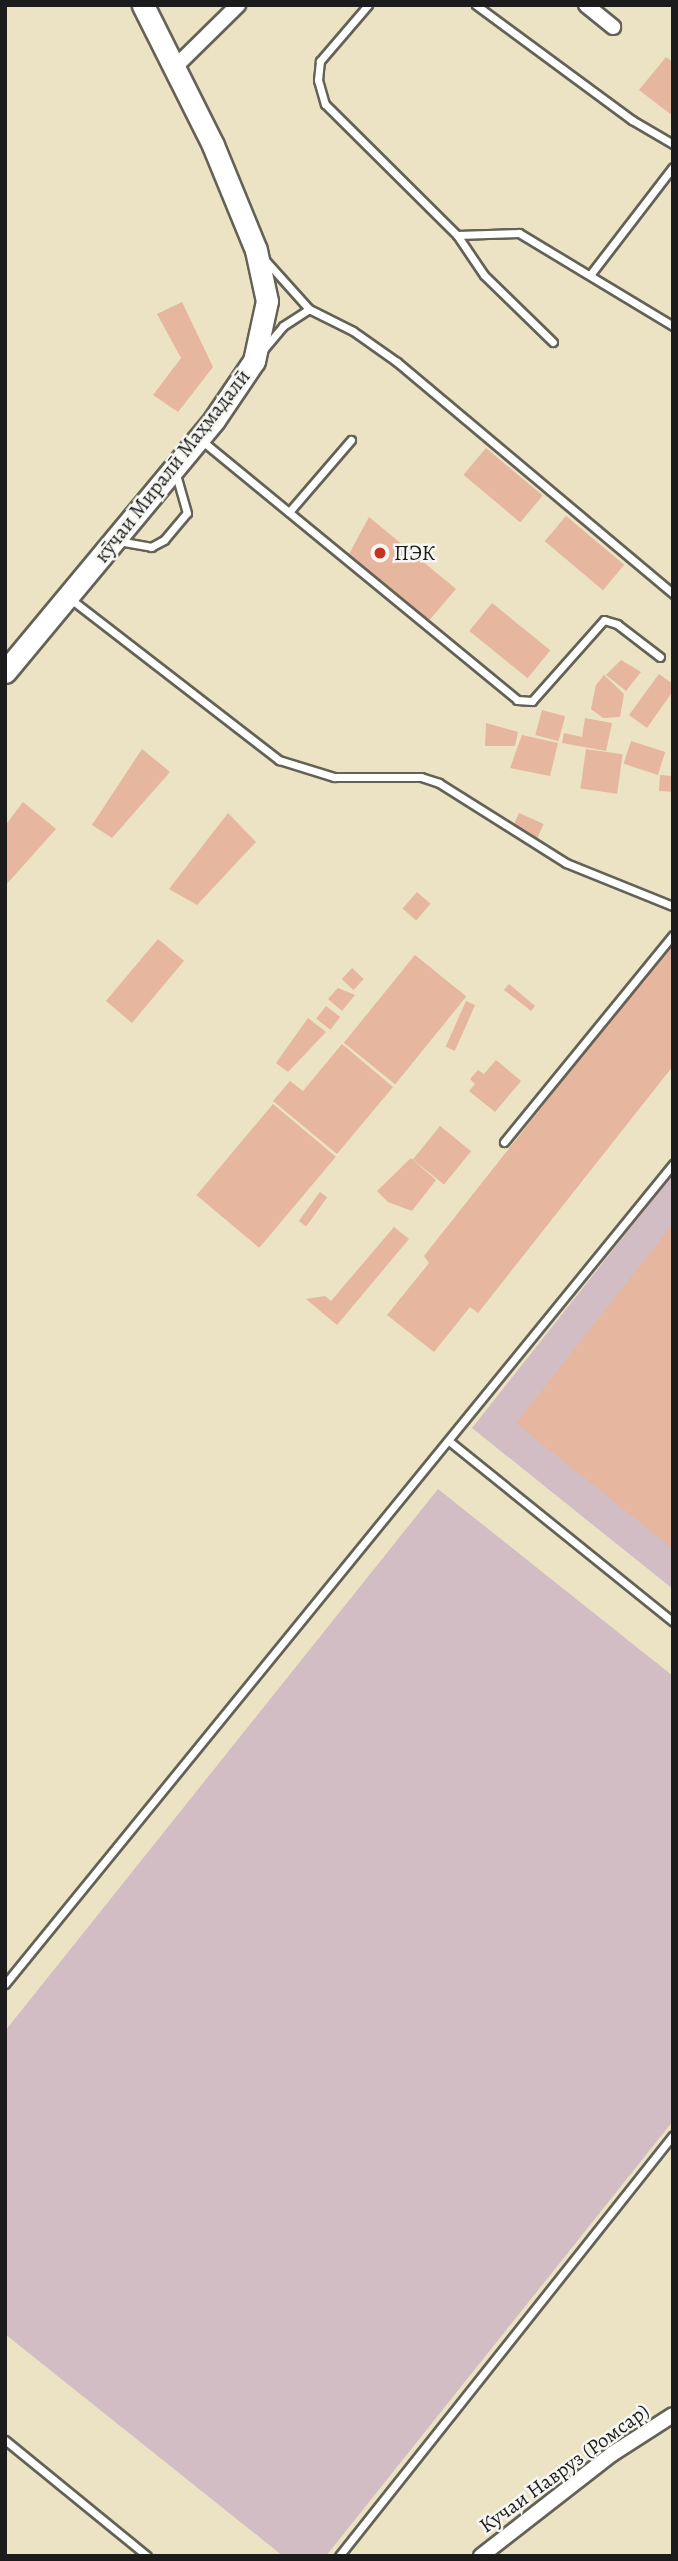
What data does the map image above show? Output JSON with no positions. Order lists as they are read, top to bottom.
{
  "streets": {
    "street": ["кӯчаи Миралӣ Маҳмадалӣ", "Кучаи Навруз (Ромсар)"]
  },
  "places": ["ПЭК"]
}
